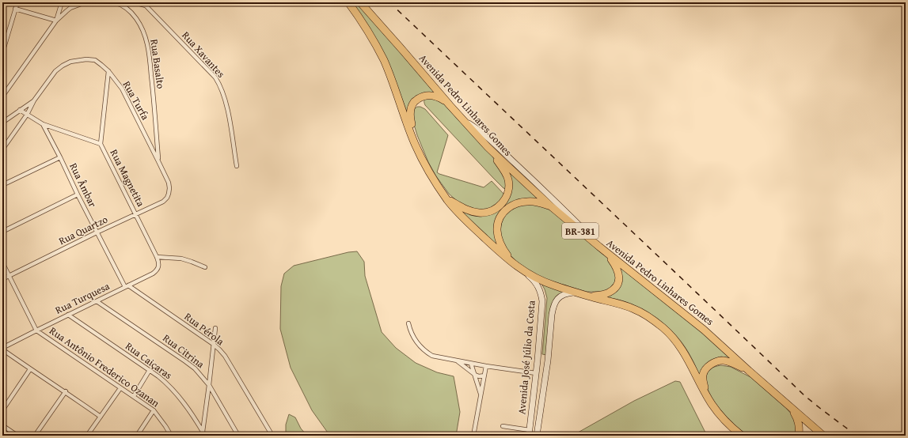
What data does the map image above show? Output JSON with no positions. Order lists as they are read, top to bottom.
{
  "streets": {
    "highway": ["Avenida Pedro Linhares Gomes", "BR-381"],
    "main road": ["Avenida José Júlio da Costa"],
    "street": [
      "Rua Xavantes",
      "Rua Basalto",
      "Rua Turfa",
      "Rua Magnetita",
      "Rua Âmbar",
      "Rua Quartzo",
      "Rua Turquesa",
      "Rua Pérola",
      "Rua Citrina",
      "Rua Caiçaras",
      "Rua Antônio Frederico Ozanan"
    ]
  },
  "crossings": [
    ["Rua Basalto", "Rua Turfa"],
    ["Rua Turfa", "Rua Magnetita"],
    ["Rua Turfa", "Rua Quartzo"],
    ["Rua Magnetita", "Rua Âmbar"],
    ["Rua Magnetita", "Rua Quartzo"],
    ["Rua Magnetita", "Rua Turquesa"],
    ["Rua Âmbar", "Rua Quartzo"],
    ["Rua Âmbar", "Rua Turquesa"],
    ["Rua Âmbar", "Rua Pérola"],
    ["Rua Turquesa", "Rua Pérola"],
    ["Rua Turquesa", "Rua Citrina"],
    ["Rua Turquesa", "Rua Caiçaras"],
    ["Rua Turquesa", "Rua Antônio Frederico Ozanan"]
  ]
}
